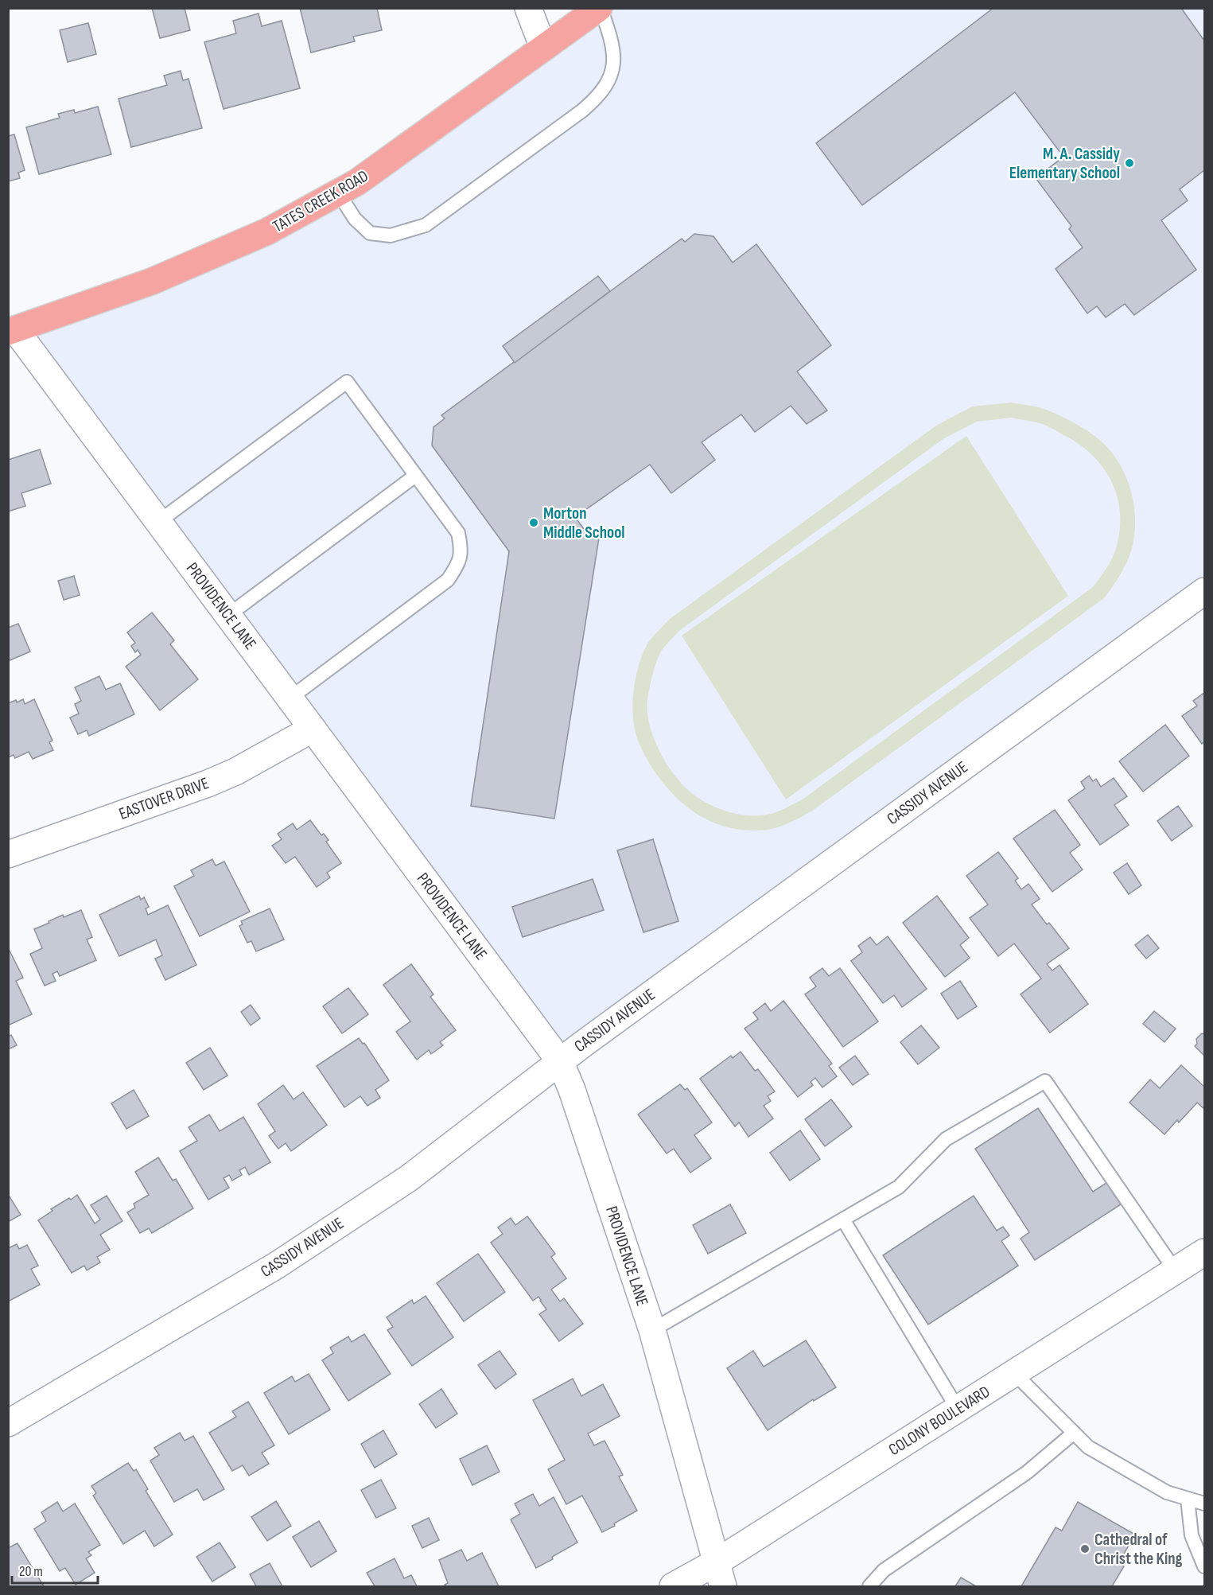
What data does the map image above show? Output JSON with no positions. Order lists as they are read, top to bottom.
{
  "streets": {
    "main road": ["TATES CREEK ROAD"],
    "street": [
      "PROVIDENCE LANE",
      "CASSIDY AVENUE",
      "EASTOVER DRIVE",
      "COLONY BOULEVARD"
    ]
  },
  "crossings": [
    ["TATES CREEK ROAD", "PROVIDENCE LANE"],
    ["PROVIDENCE LANE", "CASSIDY AVENUE"],
    ["PROVIDENCE LANE", "EASTOVER DRIVE"],
    ["PROVIDENCE LANE", "COLONY BOULEVARD"]
  ],
  "places": ["M. A. Cassidy Elementary School", "Morton Middle School", "Cathedral of Christ the King"],
  "scale_bar": "20 m"
}
